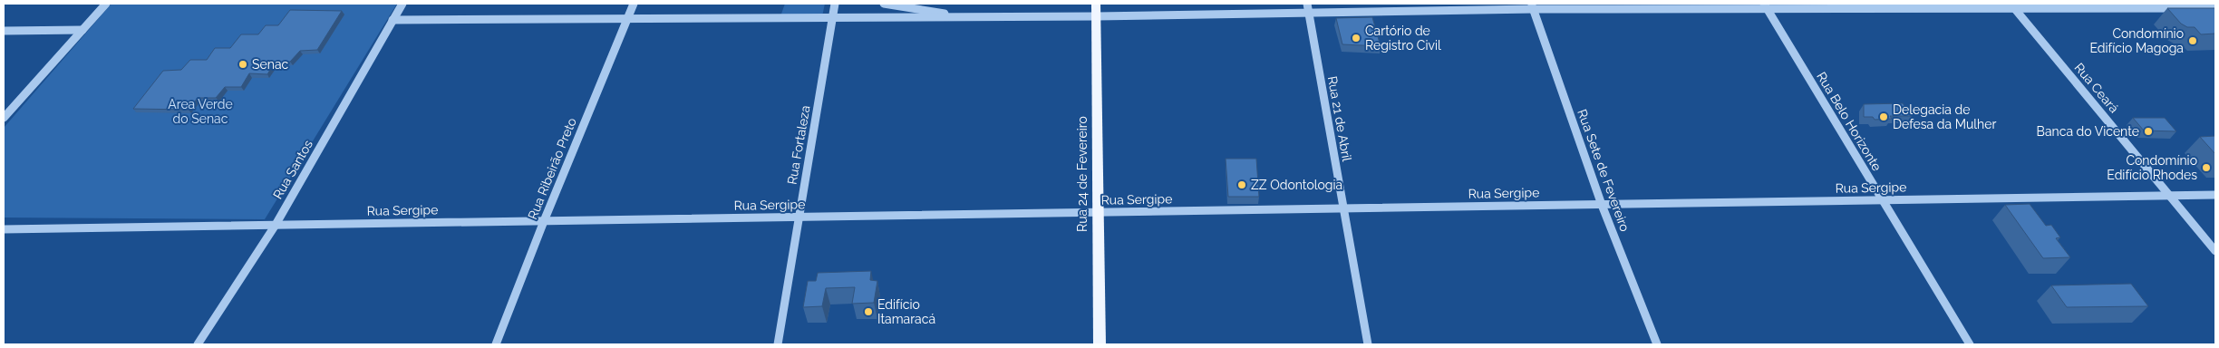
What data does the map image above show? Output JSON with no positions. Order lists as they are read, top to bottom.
{
  "streets": {
    "main road": ["Rua 24 de Fevereiro"],
    "street": [
      "Rua Ceará",
      "Rua 21 de Abril",
      "Rua Belo Horizonte",
      "Rua Fortaleza",
      "Rua Ribeirão Preto",
      "Rua Santos",
      "Rua Sete de Fevereiro",
      "Rua Sergipe"
    ]
  },
  "crossings": [
    ["Rua Ceará", "Rua Sergipe"],
    ["Rua 21 de Abril", "Rua Sergipe"],
    ["Rua Belo Horizonte", "Rua Sergipe"],
    ["Rua Fortaleza", "Rua Sergipe"],
    ["Rua Ribeirão Preto", "Rua Sergipe"],
    ["Rua Santos", "Rua Sergipe"],
    ["Rua Sete de Fevereiro", "Rua Sergipe"],
    ["Rua 24 de Fevereiro", "Rua Sergipe"]
  ],
  "parks": ["Area Verde do Senac"],
  "places": [
    "Cartório de Registro Civil",
    "Condomínio Edifício Magoga",
    "Senac",
    "Delegacia de Defesa da Mulher",
    "Banca do Vicente",
    "Condomínio Edifício Rhodes",
    "ZZ Odontologia",
    "Edifício Itamaracá"
  ]
}
